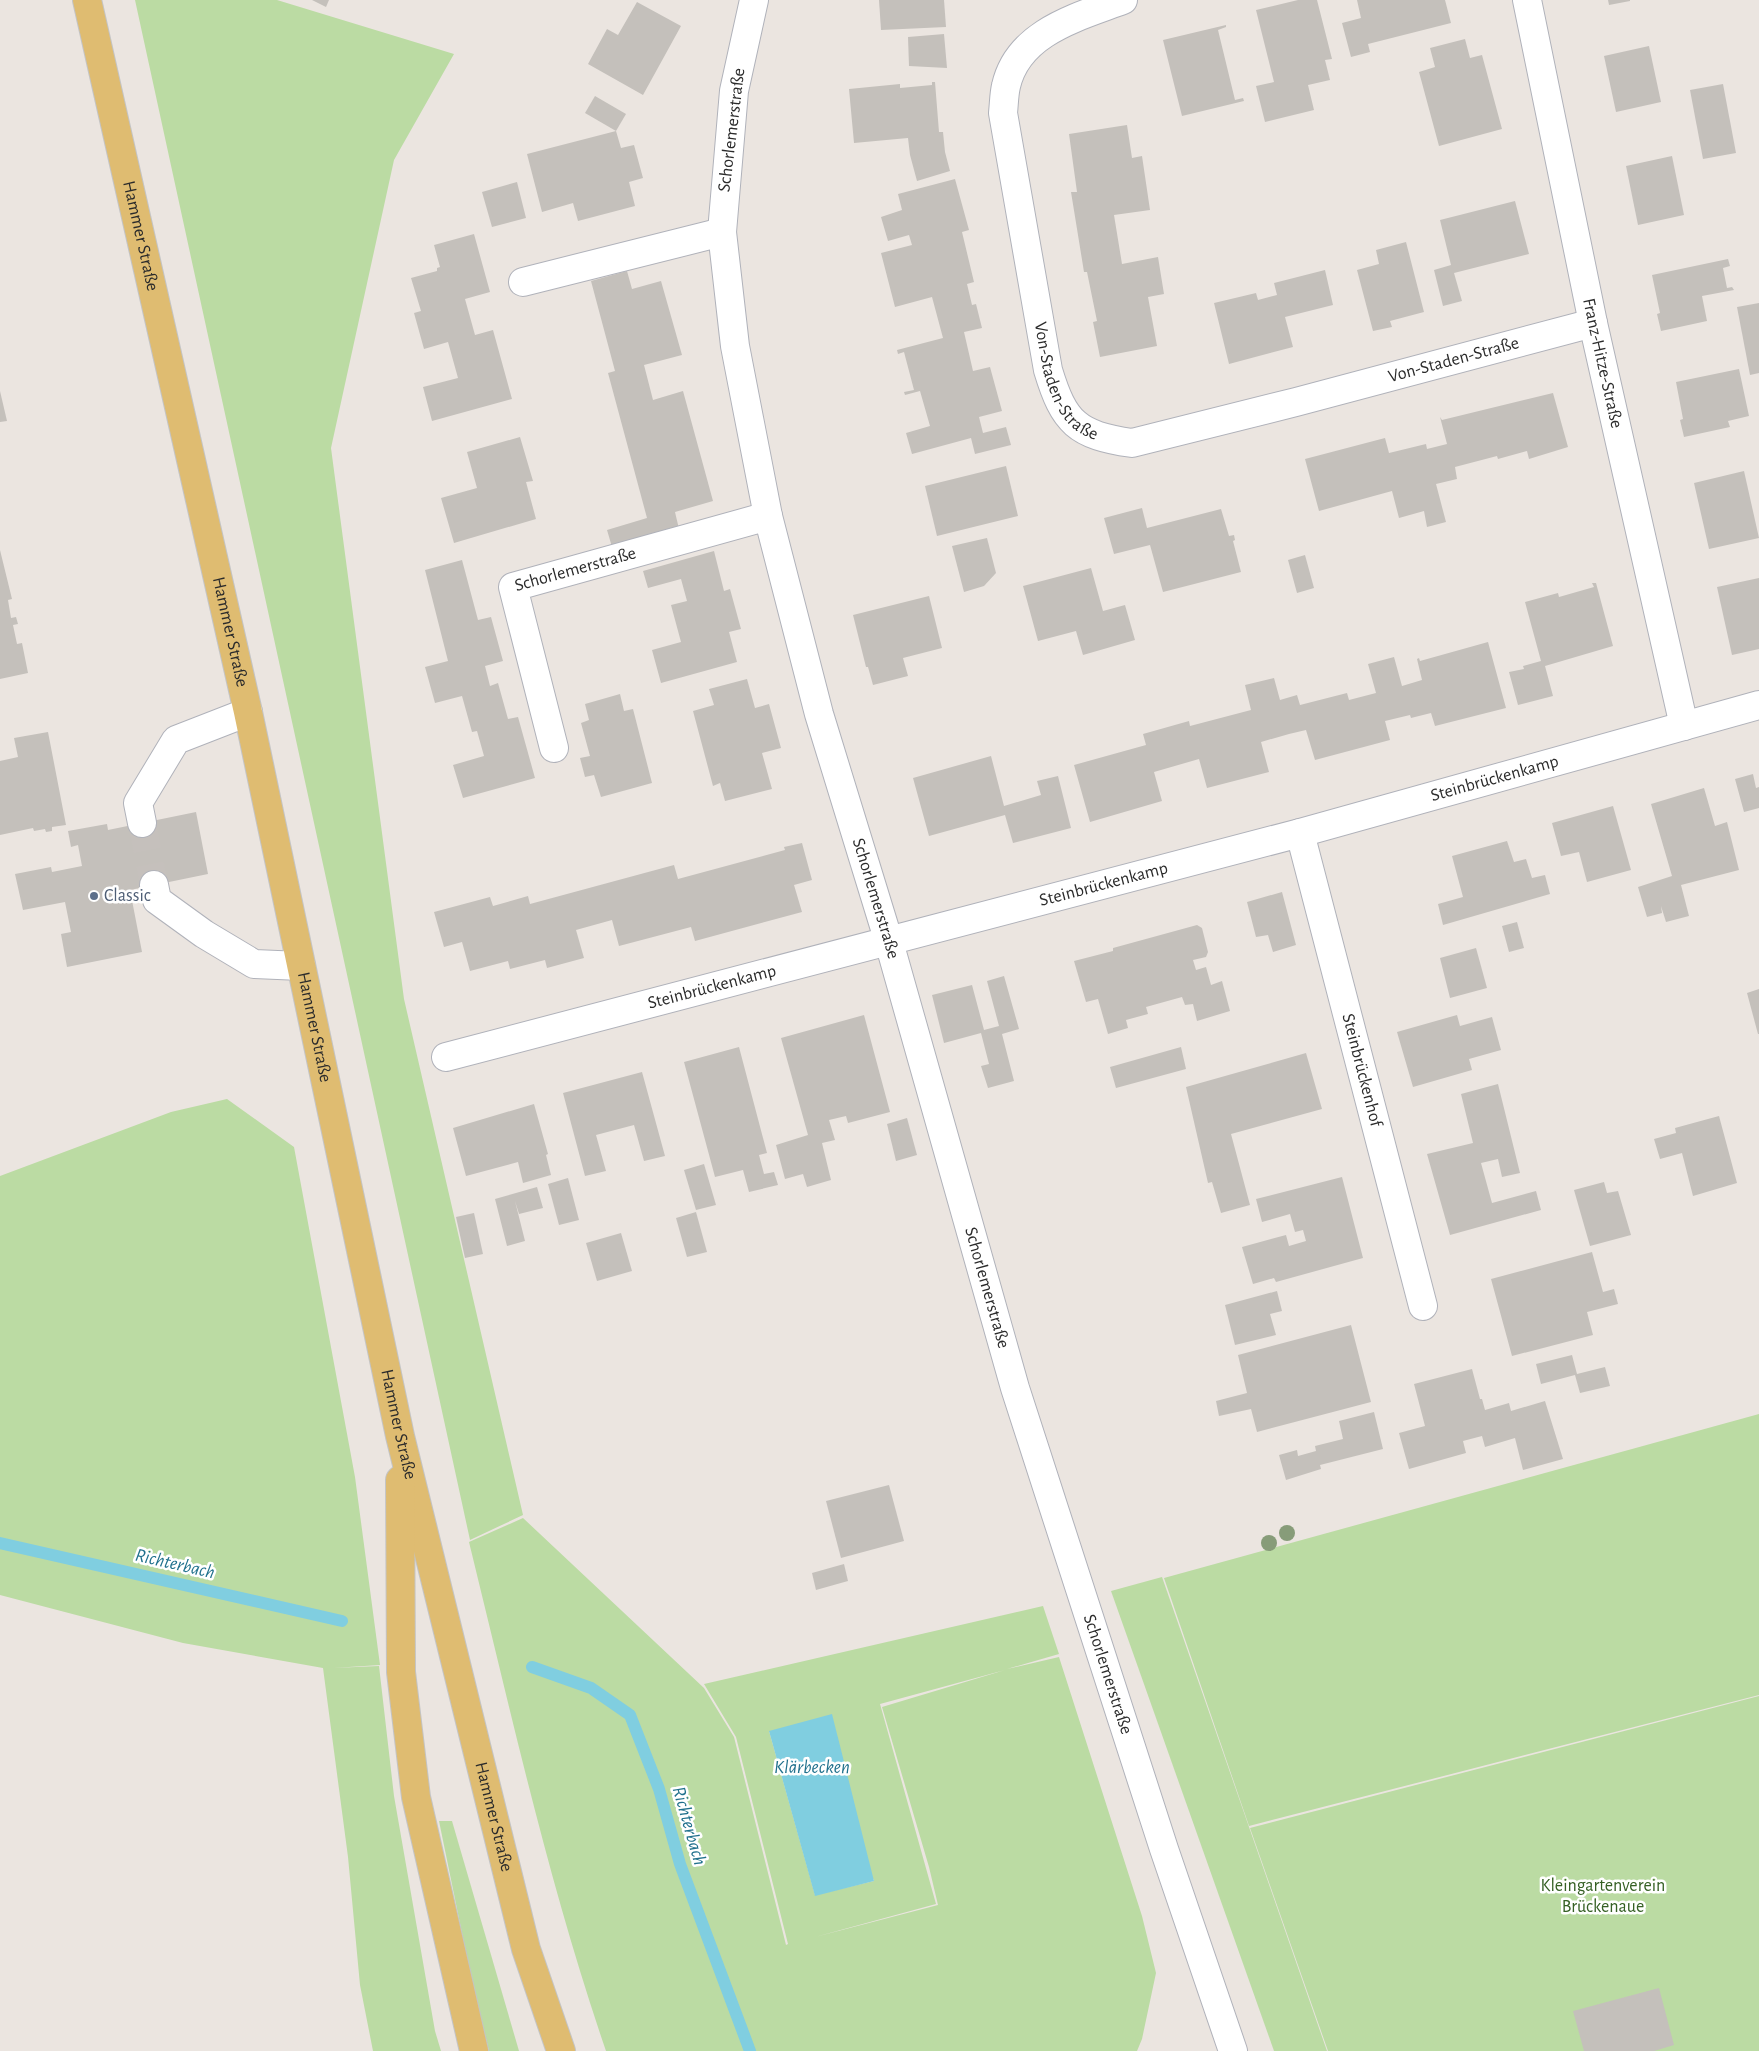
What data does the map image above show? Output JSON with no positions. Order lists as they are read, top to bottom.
{
  "streets": {
    "main road": ["Hammer Straße"],
    "street": [
      "Schorlemerstraße",
      "Von-Staden-Straße",
      "Franz-Hitze-Straße",
      "Steinbrückenkamp",
      "Steinbrückenhof"
    ]
  },
  "crossings": [
    ["Schorlemerstraße", "Steinbrückenkamp"],
    ["Von-Staden-Straße", "Franz-Hitze-Straße"],
    ["Franz-Hitze-Straße", "Steinbrückenkamp"],
    ["Steinbrückenkamp", "Steinbrückenhof"]
  ],
  "water": ["Richterbach", "Klärbecken"],
  "parks": ["Kleingartenverein Brückenaue"],
  "places": ["Classic"]
}
